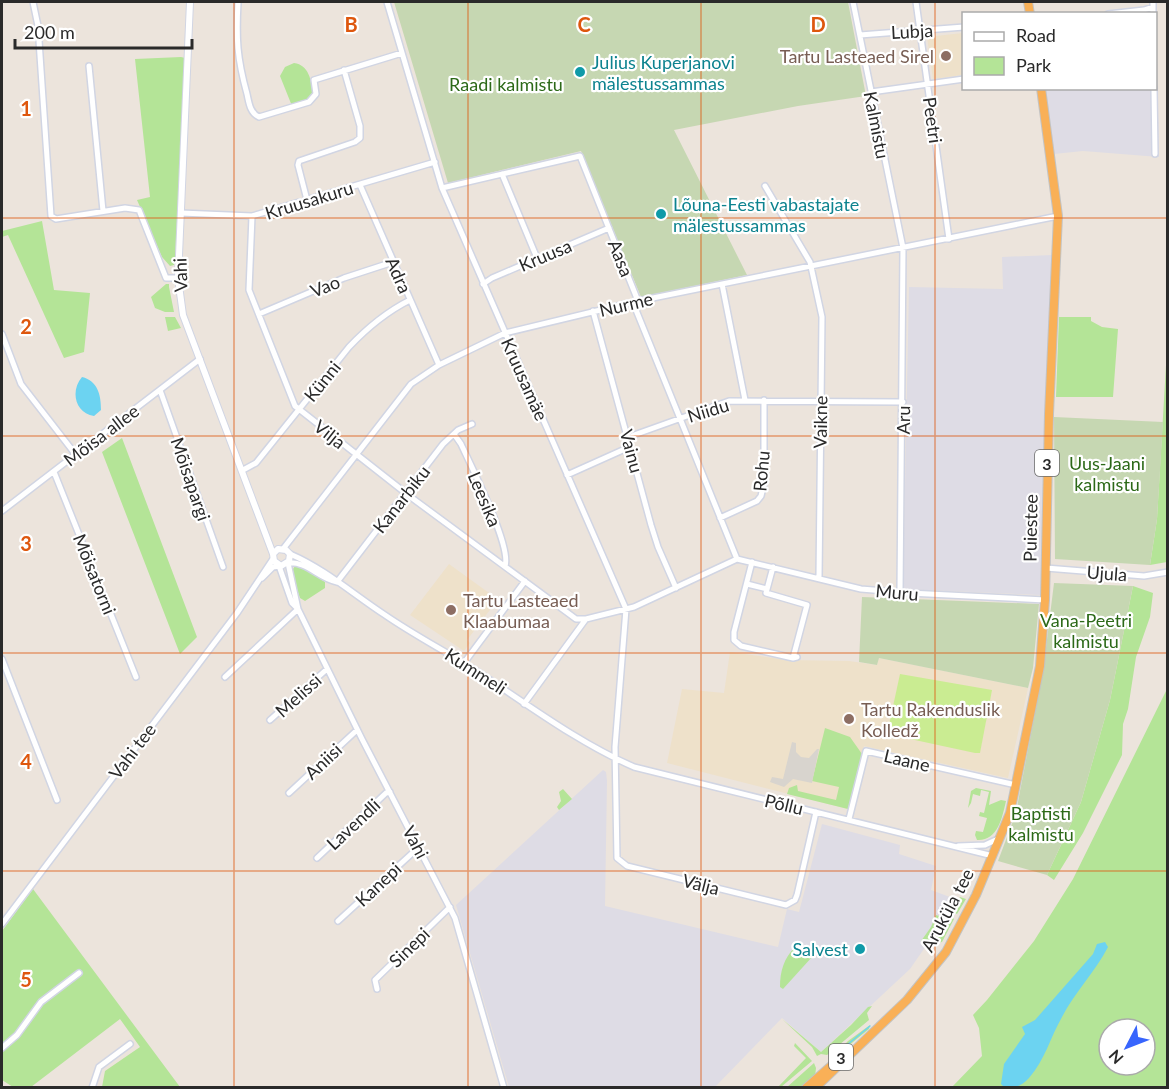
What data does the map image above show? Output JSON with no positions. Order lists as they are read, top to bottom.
{
  "streets": {
    "highway": ["3", "Puiestee", "Aruküla tee"],
    "street": [
      "Lubja",
      "Peetri",
      "Kalmistu",
      "Kruusakuru",
      "Kruusa",
      "Aasa",
      "Vahi",
      "Adra",
      "Vao",
      "Nurme",
      "Kruusamäe",
      "Künni",
      "Niidu",
      "Aru",
      "Vaikne",
      "Vilja",
      "Mõisa allee",
      "Vainu",
      "Rohu",
      "Mõisapargi",
      "Kanarbiku",
      "Leesika",
      "Ujula",
      "Mõisatorni",
      "Muru",
      "Kummeli",
      "Melissi",
      "Vahi tee",
      "Laane",
      "Aniisi",
      "Põllu",
      "Lavendli",
      "Kanepi",
      "Välja",
      "Sinepi"
    ]
  },
  "crossings": [
    ["Lubja", "Peetri"],
    ["Lubja", "Kalmistu"],
    ["Peetri", "Nurme"],
    ["Kalmistu", "Nurme"],
    ["Kalmistu", "Aru"],
    ["Kruusakuru", "Vahi"],
    ["Kruusakuru", "Adra"],
    ["Kruusakuru", "Kruusamäe"],
    ["Kruusakuru", "Vilja"],
    ["Kruusa", "Aasa"],
    ["Kruusa", "Kruusamäe"],
    ["Aasa", "Nurme"],
    ["Aasa", "Kruusamäe"],
    ["Aasa", "Niidu"],
    ["Aasa", "Rohu"],
    ["Aasa", "Muru"],
    ["Vahi", "Nurme"],
    ["Vahi", "Künni"],
    ["Vahi", "Mõisa allee"],
    ["Vahi", "Kummeli"],
    ["Vahi", "Melissi"],
    ["Vahi", "Vahi tee"],
    ["Vahi", "Aniisi"],
    ["Vahi", "Lavendli"],
    ["Vahi", "Kanepi"],
    ["Vahi", "Sinepi"],
    ["Adra", "Vao"],
    ["Adra", "Nurme"],
    ["Adra", "Künni"],
    ["Vao", "Vilja"],
    ["Nurme", "Kruusamäe"],
    ["Nurme", "Aru"],
    ["Nurme", "Vaikne"],
    ["Nurme", "Vilja"],
    ["Nurme", "Vainu"],
    ["Nurme", "Puiestee"],
    ["Nurme", "Kummeli"],
    ["Nurme", "Vahi tee"],
    ["Kruusamäe", "Niidu"],
    ["Kruusamäe", "Kummeli"],
    ["Kruusamäe", "Põllu"],
    ["Kruusamäe", "Välja"],
    ["Künni", "Vilja"],
    ["Niidu", "Aru"],
    ["Niidu", "Vaikne"],
    ["Niidu", "Vainu"],
    ["Niidu", "Rohu"],
    ["Aru", "Muru"],
    ["Vaikne", "Muru"],
    ["Vilja", "Kanarbiku"],
    ["Vilja", "Leesika"],
    ["Mõisa allee", "Mõisapargi"],
    ["Mõisa allee", "Mõisatorni"],
    ["Kanarbiku", "Leesika"],
    ["Kanarbiku", "Kummeli"],
    ["Puiestee", "Ujula"],
    ["Puiestee", "Muru"],
    ["Puiestee", "Laane"],
    ["Puiestee", "Põllu"],
    ["Puiestee", "Aruküla tee"],
    ["Kummeli", "Vahi tee"],
    ["Kummeli", "Põllu"],
    ["Kummeli", "Välja"],
    ["Laane", "Põllu"],
    ["Põllu", "Välja"],
    ["Põllu", "Aruküla tee"]
  ],
  "parks": [
    "Raadi kalmistu",
    "Uus-Jaani kalmistu",
    "Vana-Peetri kalmistu",
    "Baptisti kalmistu"
  ],
  "places": [
    "Tartu Lasteaed Sirel",
    "Julius Kuperjanovi mälestussammas",
    "Lõuna-Eesti vabastajate mälestussammas",
    "Tartu Lasteaed Klaabumaa",
    "Tartu Rakenduslik Kolledž",
    "Salvest"
  ],
  "legend": ["Road", "Park"],
  "scale_bar": "200 m",
  "north": "bottom left",
  "grid": {
    "columns": ["B", "C", "D"],
    "rows": [
      "1",
      "2",
      "3",
      "4",
      "5"
    ]
  }
}
